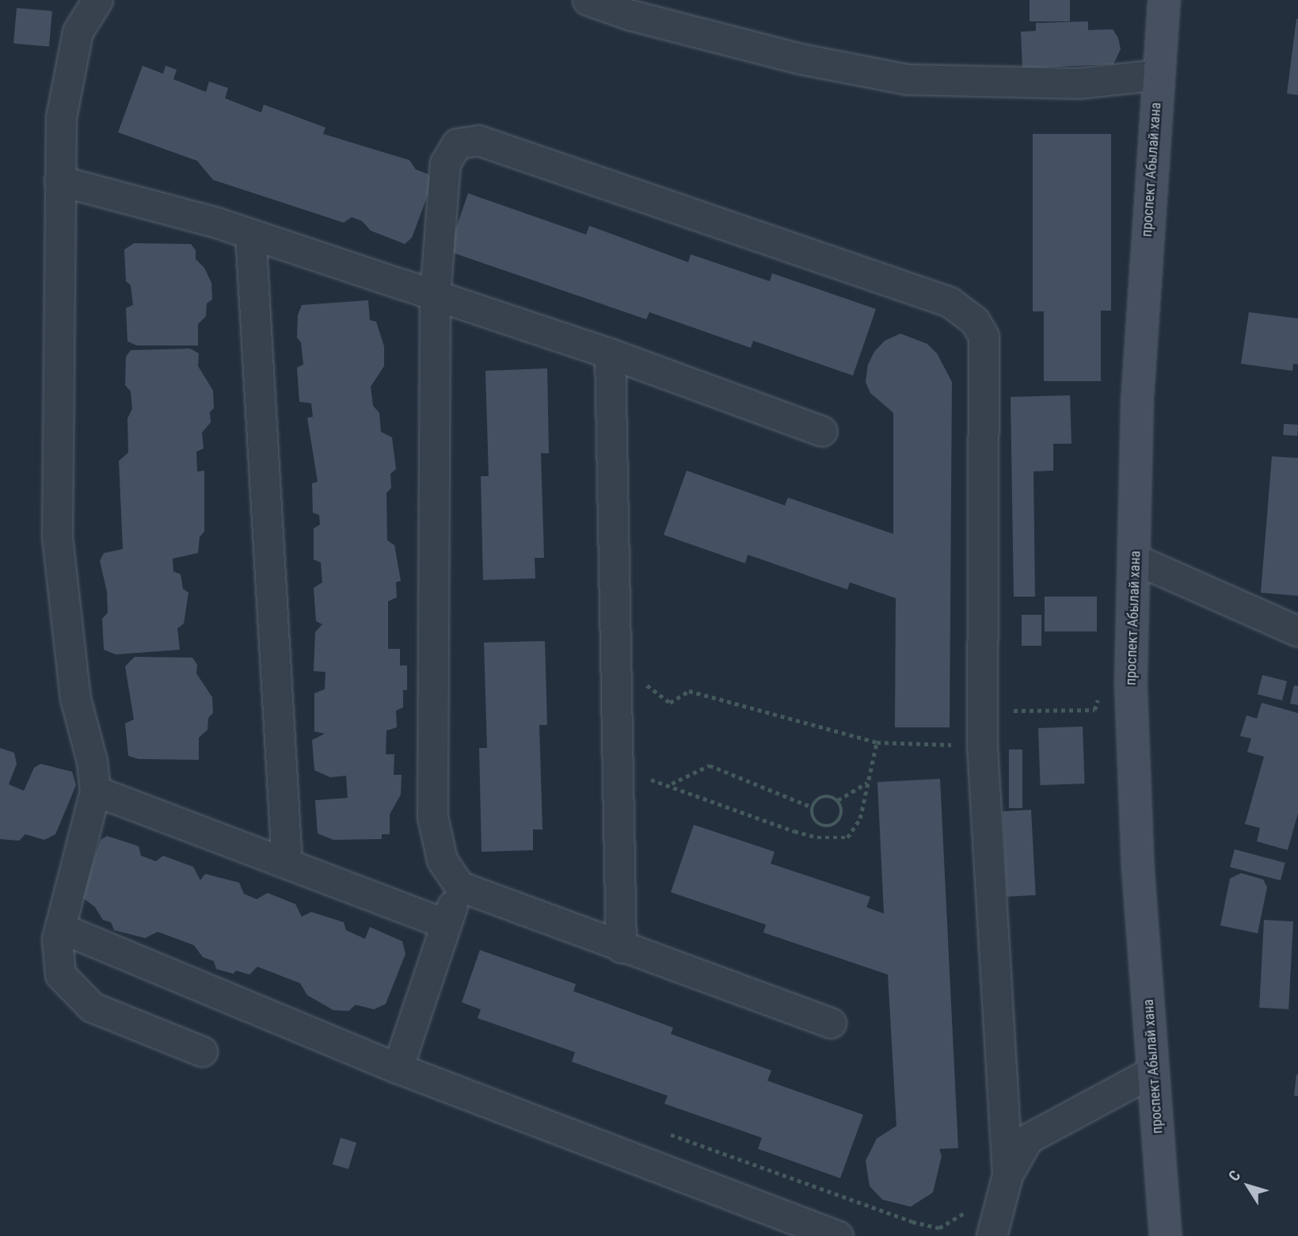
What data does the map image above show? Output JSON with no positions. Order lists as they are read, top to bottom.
{
  "streets": {
    "main road": ["проспект Абылай хана"]
  },
  "north": "top left"
}
